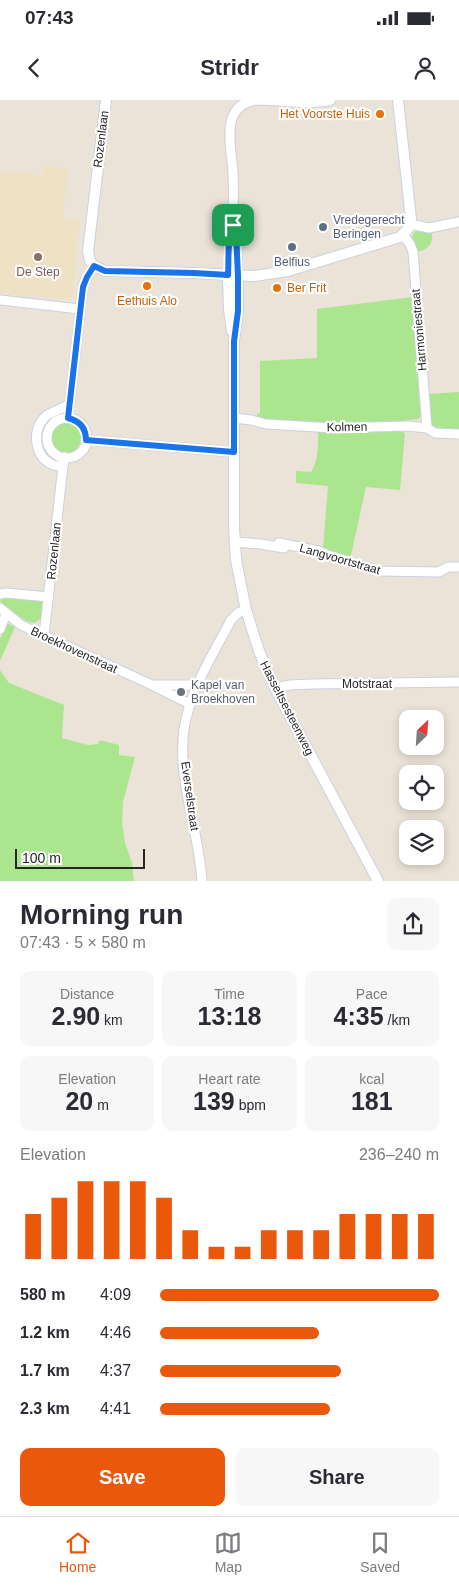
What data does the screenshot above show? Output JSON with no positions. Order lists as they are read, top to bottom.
{
  "streets": {
    "street": [
      "Rozenlaan",
      "Harmoniestraat",
      "Kolmen",
      "Langvoortstraat",
      "Broekhovenstraat",
      "Motstraat",
      "Hasseltsesteenweg",
      "Everselstraat"
    ]
  },
  "crossings": [
    ["Rozenlaan", "Broekhovenstraat"],
    ["Harmoniestraat", "Kolmen"],
    ["Kolmen", "Hasseltsesteenweg"],
    ["Langvoortstraat", "Hasseltsesteenweg"],
    ["Broekhovenstraat", "Everselstraat"],
    ["Motstraat", "Hasseltsesteenweg"],
    ["Hasseltsesteenweg", "Everselstraat"]
  ],
  "places": [
    "Het Voorste Huis",
    "Vredegerecht Beringen",
    "Belfius",
    "De Step",
    "Eethuis Alo",
    "Ber Frit",
    "Kapel van Broekhoven"
  ],
  "scale_bar": "100 m",
  "north": "top right",
  "page": {
    "status": "07:43",
    "header": "Stridr",
    "scale": "100 m",
    "heading": ["Morning run", "07:43 · 5 × 580 m"],
    "stats": [
      ["Distance", "2.90 km"],
      ["Time", "13:18"],
      ["Pace", "4:35 /km"],
      ["Elevation", "20 m"],
      ["Heart rate", "139 bpm"],
      ["kcal", "181"]
    ],
    "chart": ["Elevation", "236–240 m"],
    "list": [
      {
        "name": "580 m",
        "note": "4:09"
      },
      {
        "name": "1.2 km",
        "note": "4:46"
      },
      {
        "name": "1.7 km",
        "note": "4:37"
      },
      {
        "name": "2.3 km",
        "note": "4:41"
      }
    ],
    "buttons": ["Save", "Share"],
    "tabs": ["Home", "Map", "Saved"]
  }
}
